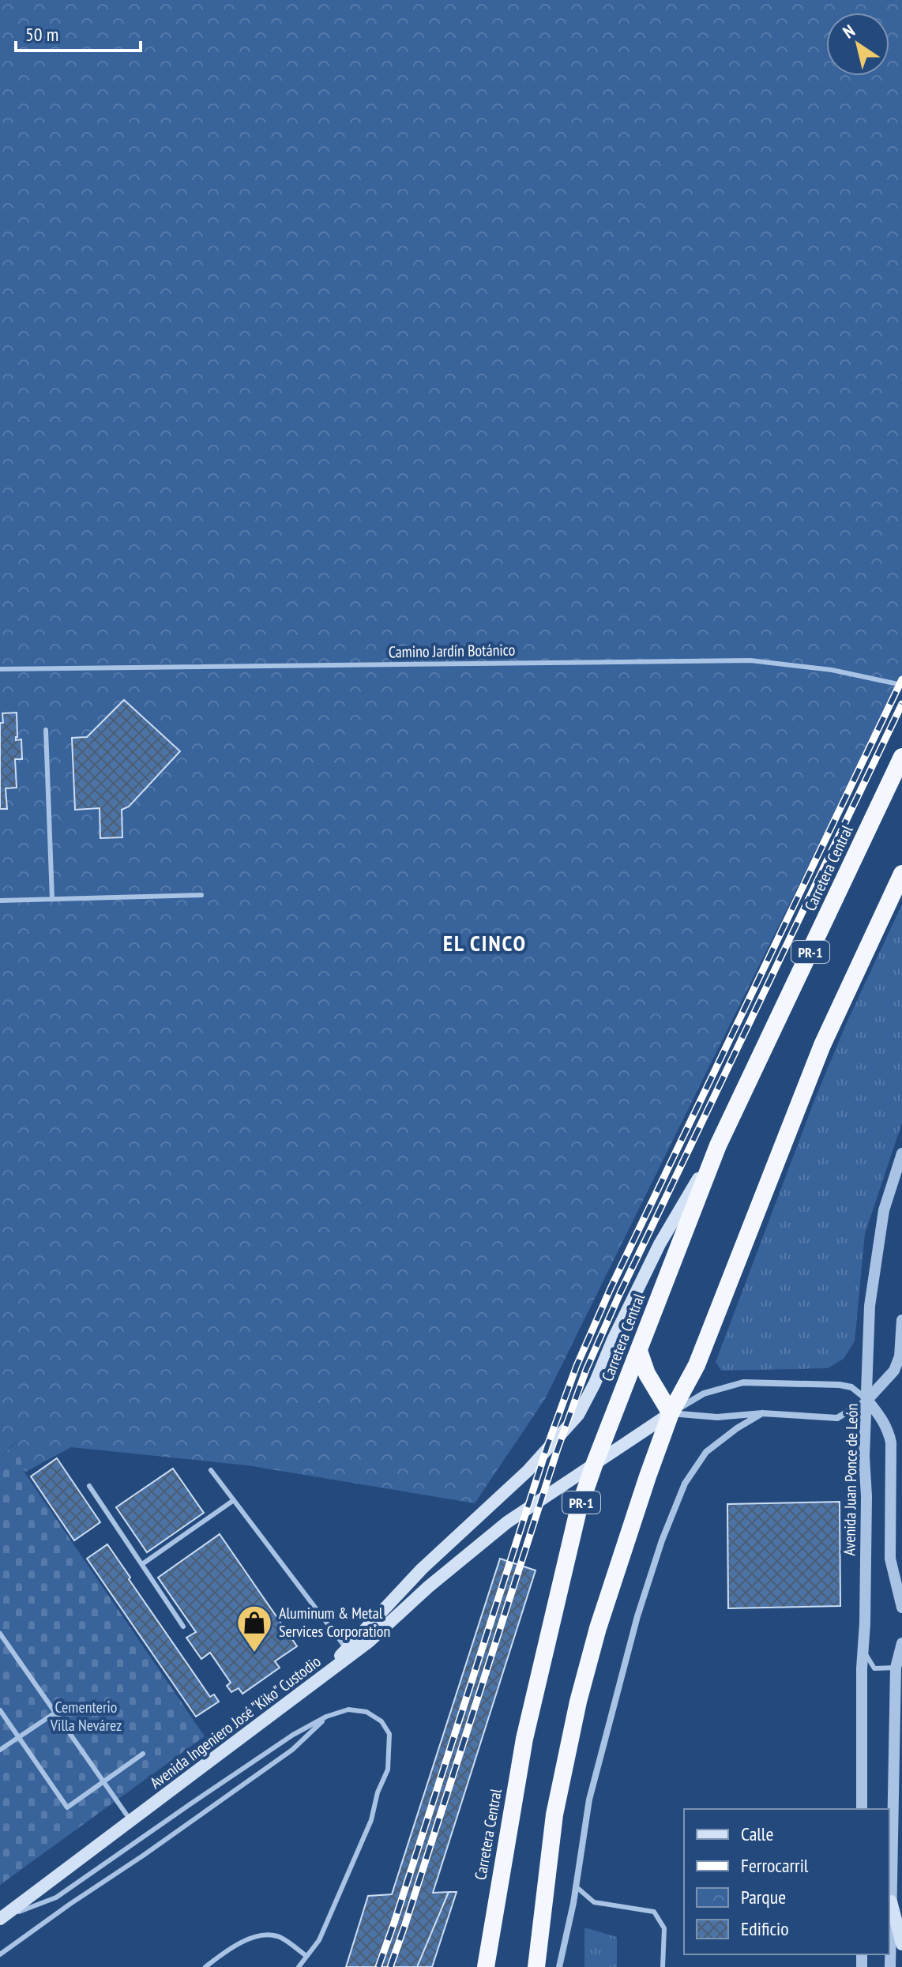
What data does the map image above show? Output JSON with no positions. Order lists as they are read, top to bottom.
{
  "streets": {
    "highway": ["Carretera Central", "PR-1"],
    "main road": ["Avenida Ingeniero José \"Kiko\" Custodio"],
    "street": ["Avenida Juan Ponce de León"],
    "lane": ["Camino Jardín Botánico"]
  },
  "crossings": [
    ["Carretera Central", "Avenida Ingeniero José \"Kiko\" Custodio"]
  ],
  "districts": ["EL CINCO"],
  "parks": ["Cementerio Villa Nevárez"],
  "places": {
    "shop": ["Aluminum & Metal Services Corporation"]
  },
  "legend": [
    "Calle",
    "Ferrocarril",
    "Parque",
    "Edificio"
  ],
  "scale_bar": "50 m",
  "north": "top left"
}
